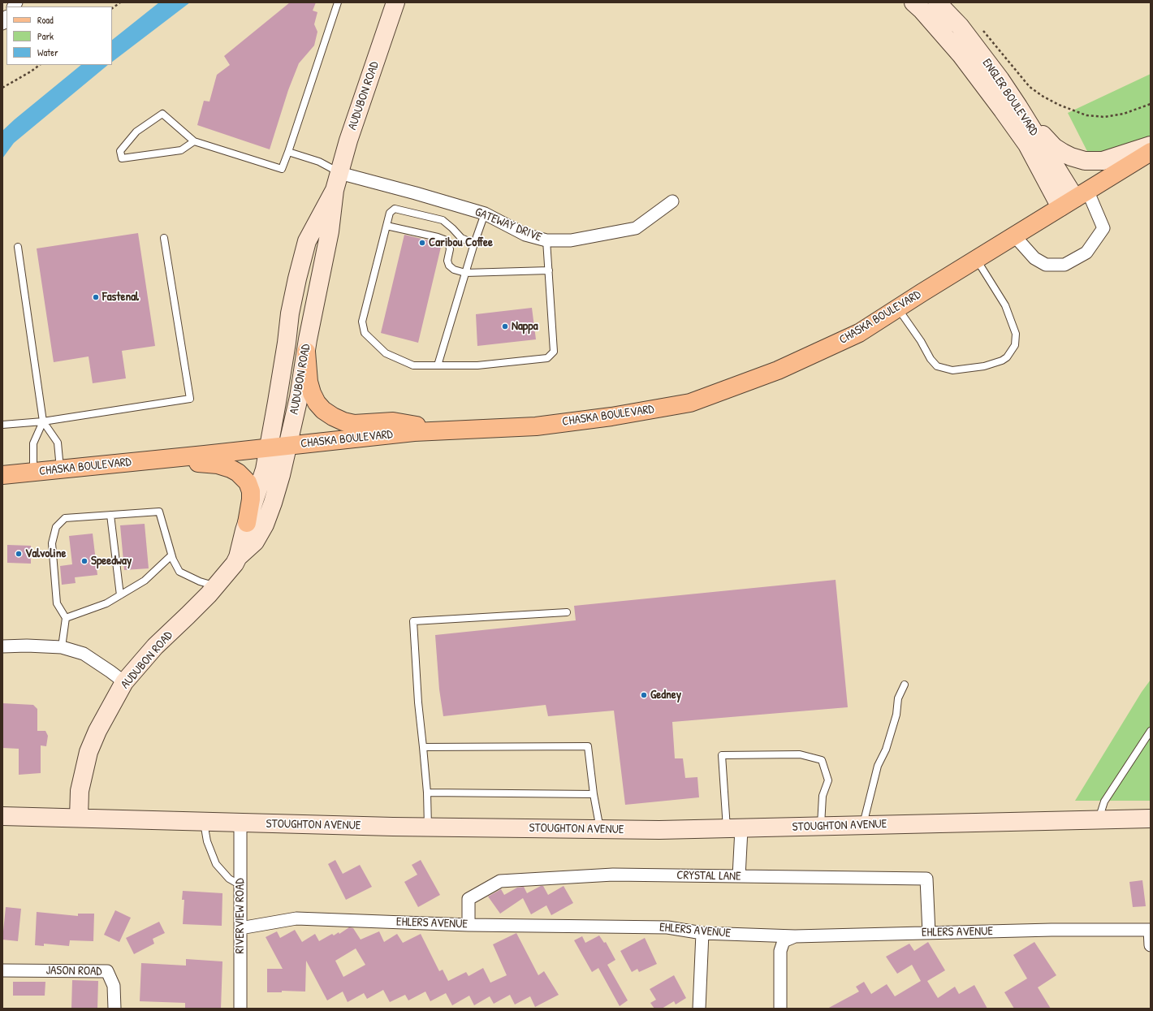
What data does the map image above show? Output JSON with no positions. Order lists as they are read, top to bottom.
{
  "streets": {
    "main road": ["CHASKA BOULEVARD"],
    "street": [
      "AUDUBON ROAD",
      "ENGLER BOULEVARD",
      "GATEWAY DRIVE",
      "STOUGHTON AVENUE",
      "CRYSTAL LANE",
      "RIVERVIEW ROAD",
      "EHLERS AVENUE",
      "JASON ROAD"
    ]
  },
  "crossings": [
    ["AUDUBON ROAD", "GATEWAY DRIVE"],
    ["AUDUBON ROAD", "CHASKA BOULEVARD"],
    ["AUDUBON ROAD", "STOUGHTON AVENUE"],
    ["ENGLER BOULEVARD", "CHASKA BOULEVARD"],
    ["STOUGHTON AVENUE", "RIVERVIEW ROAD"],
    ["CRYSTAL LANE", "EHLERS AVENUE"],
    ["RIVERVIEW ROAD", "EHLERS AVENUE"]
  ],
  "places": [
    "Caribou Coffee",
    "Fastenal",
    "Nappa",
    "Valvoline",
    "Speedway",
    "Gedney"
  ],
  "legend": ["Road", "Park", "Water"]
}
